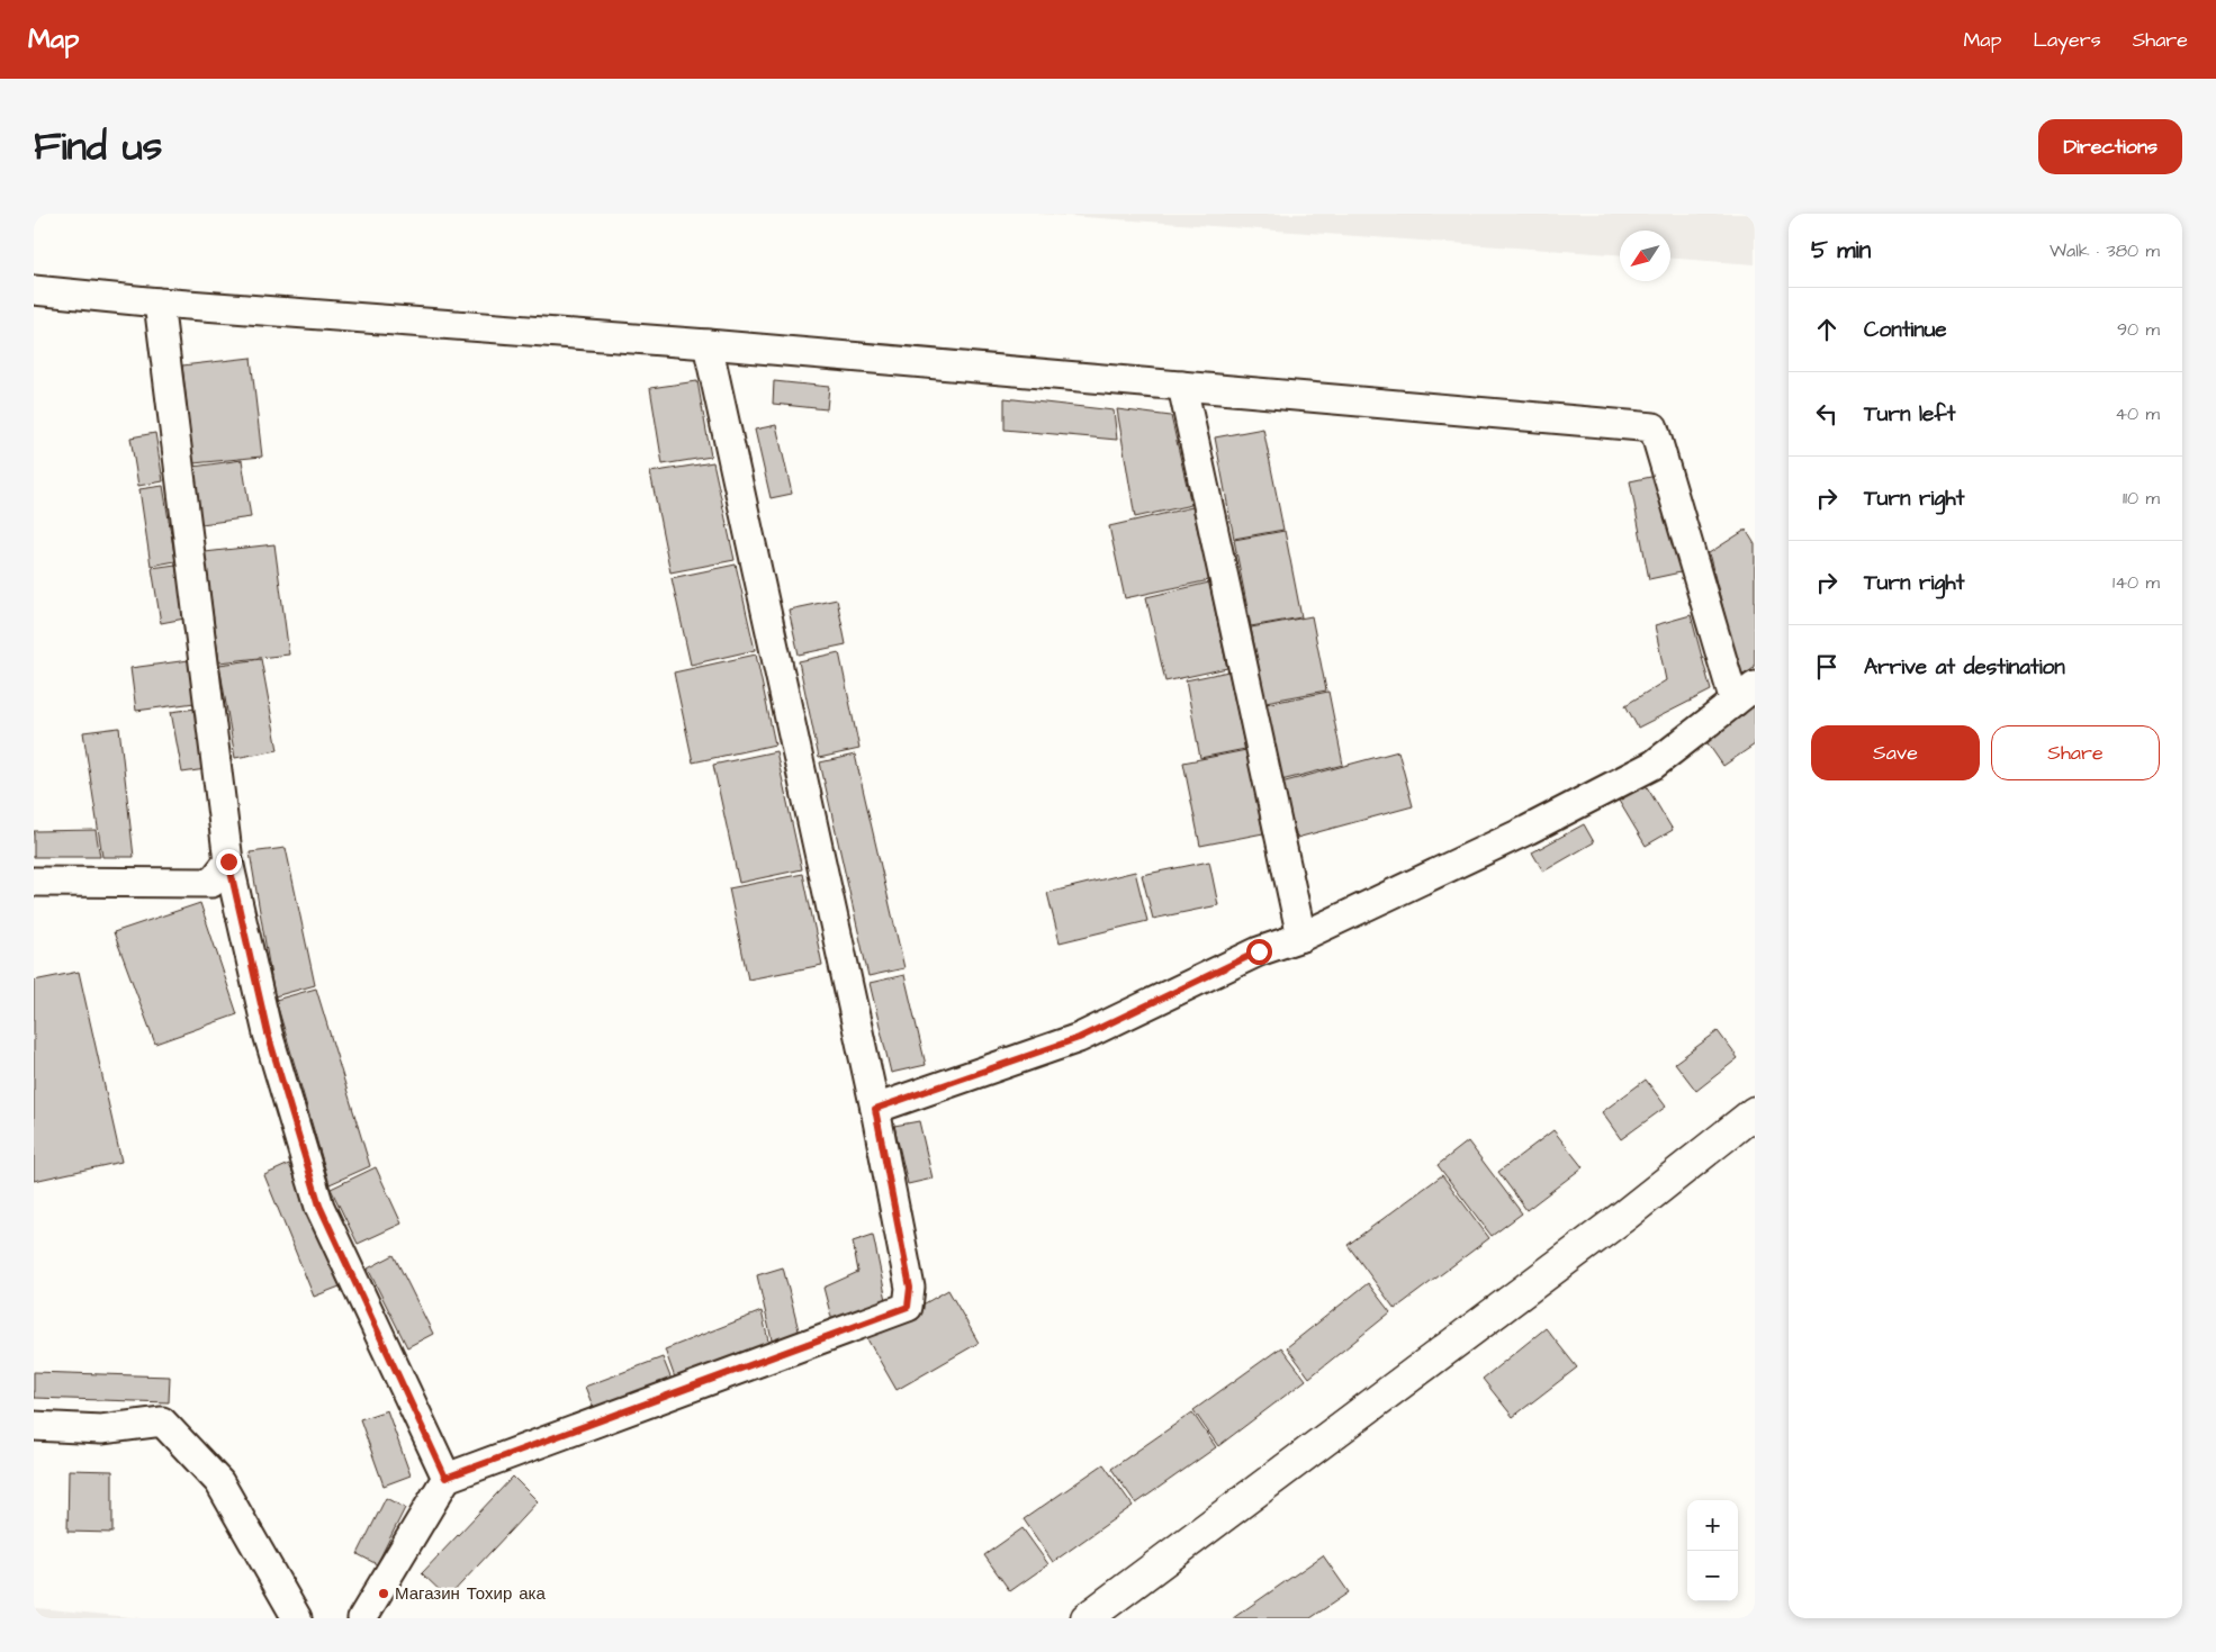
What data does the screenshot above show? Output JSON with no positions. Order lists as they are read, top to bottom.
{
  "places": ["Магазин Тохир ака"],
  "north": "bottom left",
  "page": {
    "header": "Map",
    "nav": ["Map", "Layers", "Share"],
    "title": "Find us",
    "buttons": [
      "Directions",
      ["Save", "Share"]
    ],
    "heading": ["5 min", "Walk · 380 m"],
    "list": [
      ["Continue", "90 m"],
      ["Turn left", "40 m"],
      ["Turn right", "110 m"],
      ["Turn right", "140 m"],
      "Arrive at destination"
    ],
    "map_buttons": ["+", "−"]
  }
}
